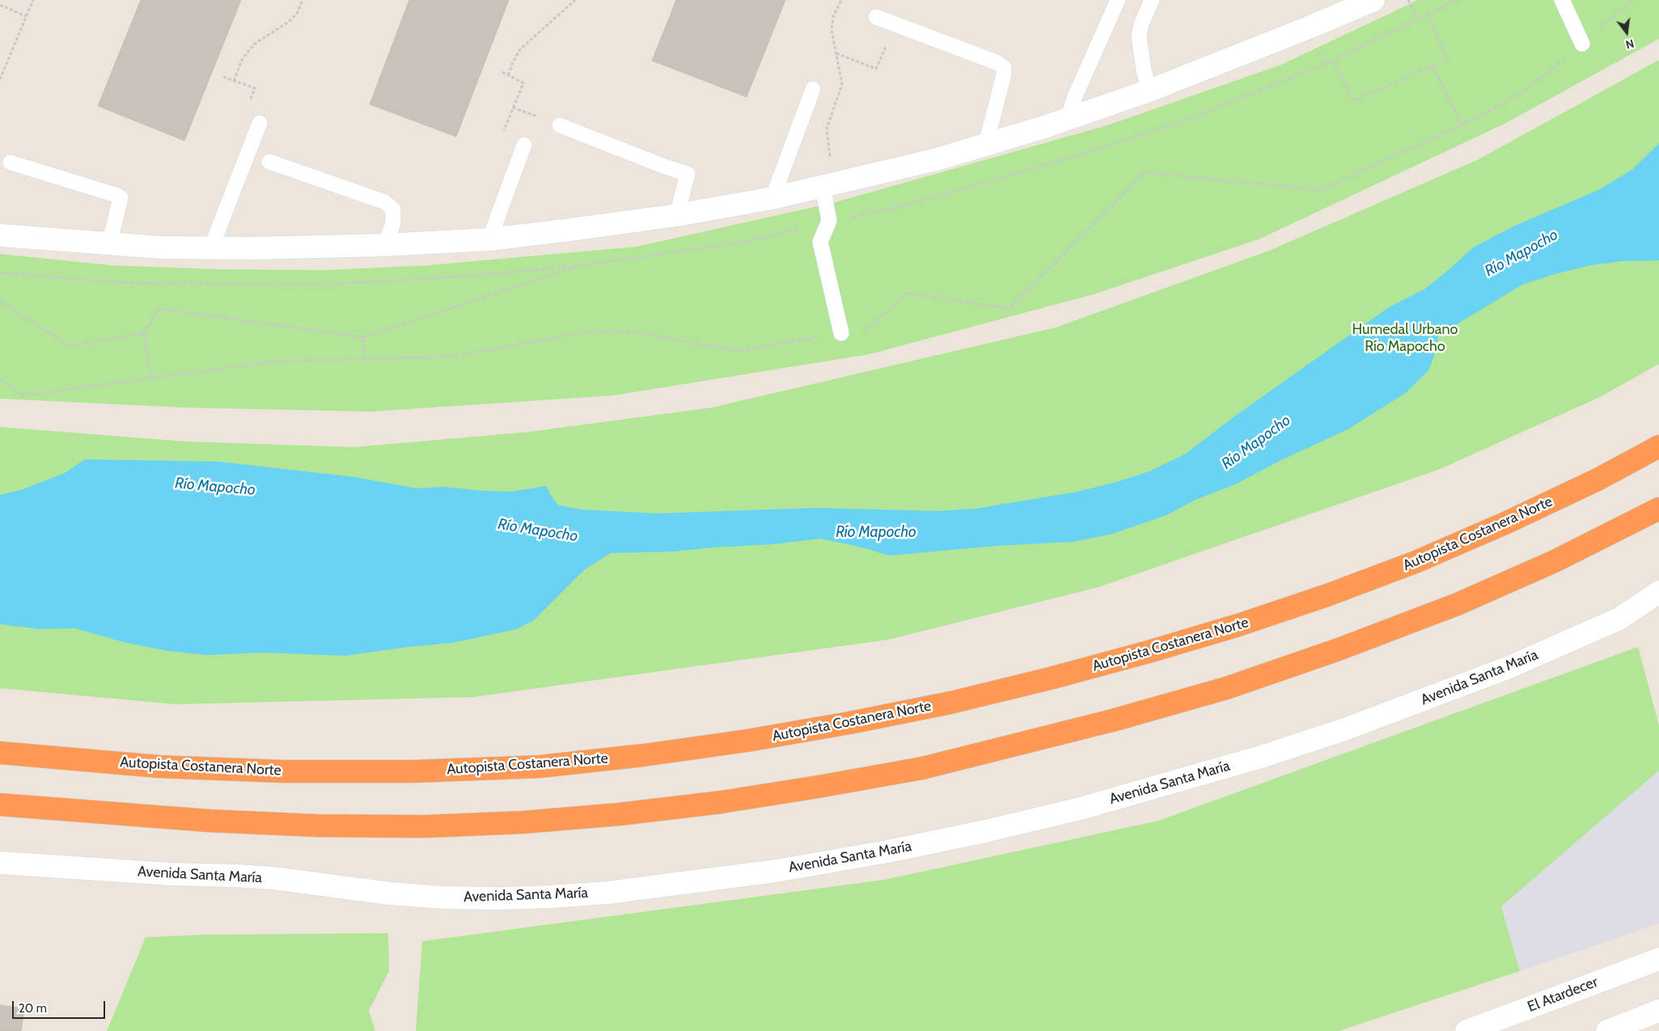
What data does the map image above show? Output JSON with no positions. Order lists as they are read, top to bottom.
{
  "streets": {
    "highway": ["Autopista Costanera Norte"],
    "street": ["Avenida Santa María", "El Atardecer"]
  },
  "water": ["Río Mapocho"],
  "parks": ["Humedal Urbano Río Mapocho"],
  "scale_bar": "20 m",
  "north": "bottom"
}
